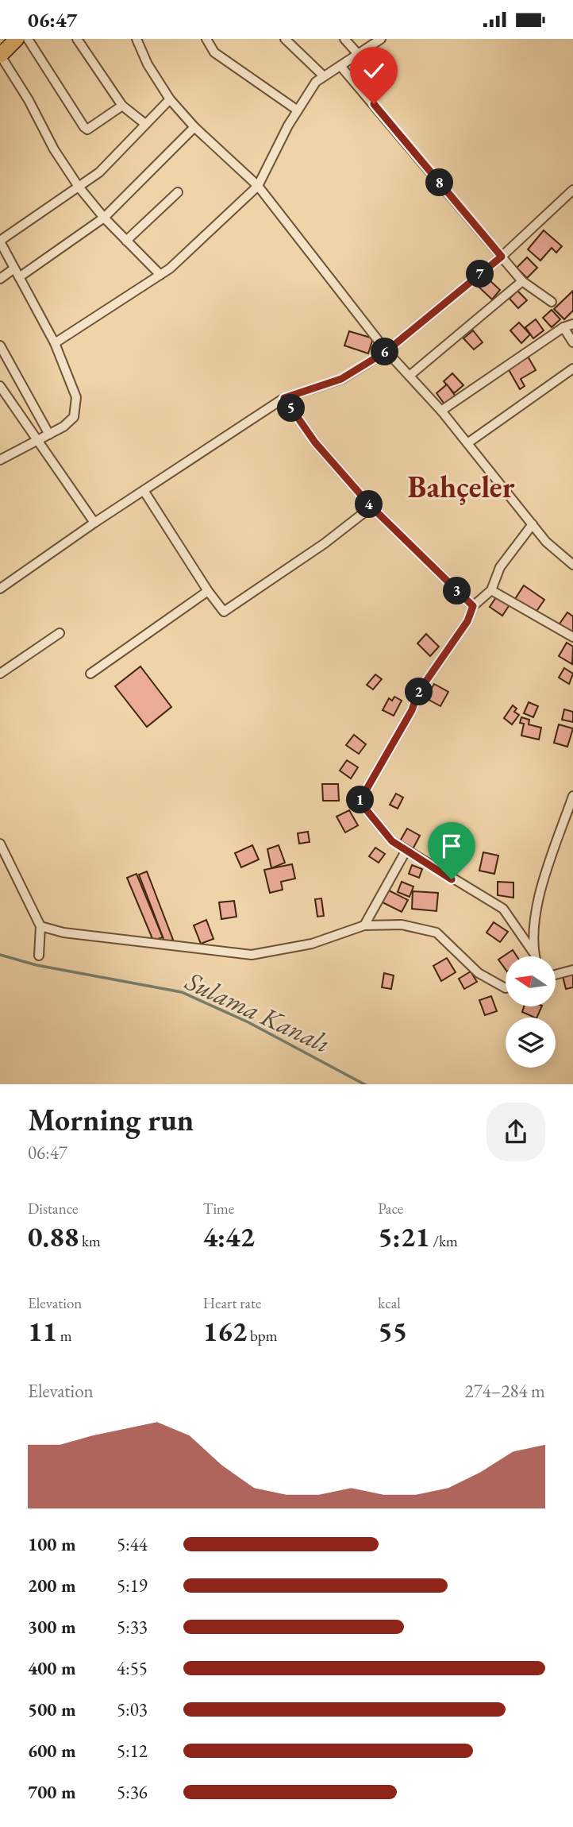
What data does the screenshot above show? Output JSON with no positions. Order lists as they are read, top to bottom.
{
  "districts": ["Bahçeler"],
  "water": ["Sulama Kanalı"],
  "north": "left",
  "page": {
    "status": "06:47",
    "pins": [
      "8",
      "7",
      "6",
      "5",
      "4",
      "3",
      "2",
      "1"
    ],
    "heading": ["Morning run", "06:47"],
    "stats": [
      ["Distance", "0.88 km"],
      ["Time", "4:42"],
      ["Pace", "5:21 /km"],
      ["Elevation", "11 m"],
      ["Heart rate", "162 bpm"],
      ["kcal", "55"]
    ],
    "chart": ["Elevation", "274–284 m"],
    "list": [
      {
        "name": "100 m",
        "note": "5:44"
      },
      {
        "name": "200 m",
        "note": "5:19"
      },
      {
        "name": "300 m",
        "note": "5:33"
      },
      {
        "name": "400 m",
        "note": "4:55"
      },
      {
        "name": "500 m",
        "note": "5:03"
      },
      {
        "name": "600 m",
        "note": "5:12"
      },
      {
        "name": "700 m",
        "note": "5:36"
      }
    ]
  }
}
